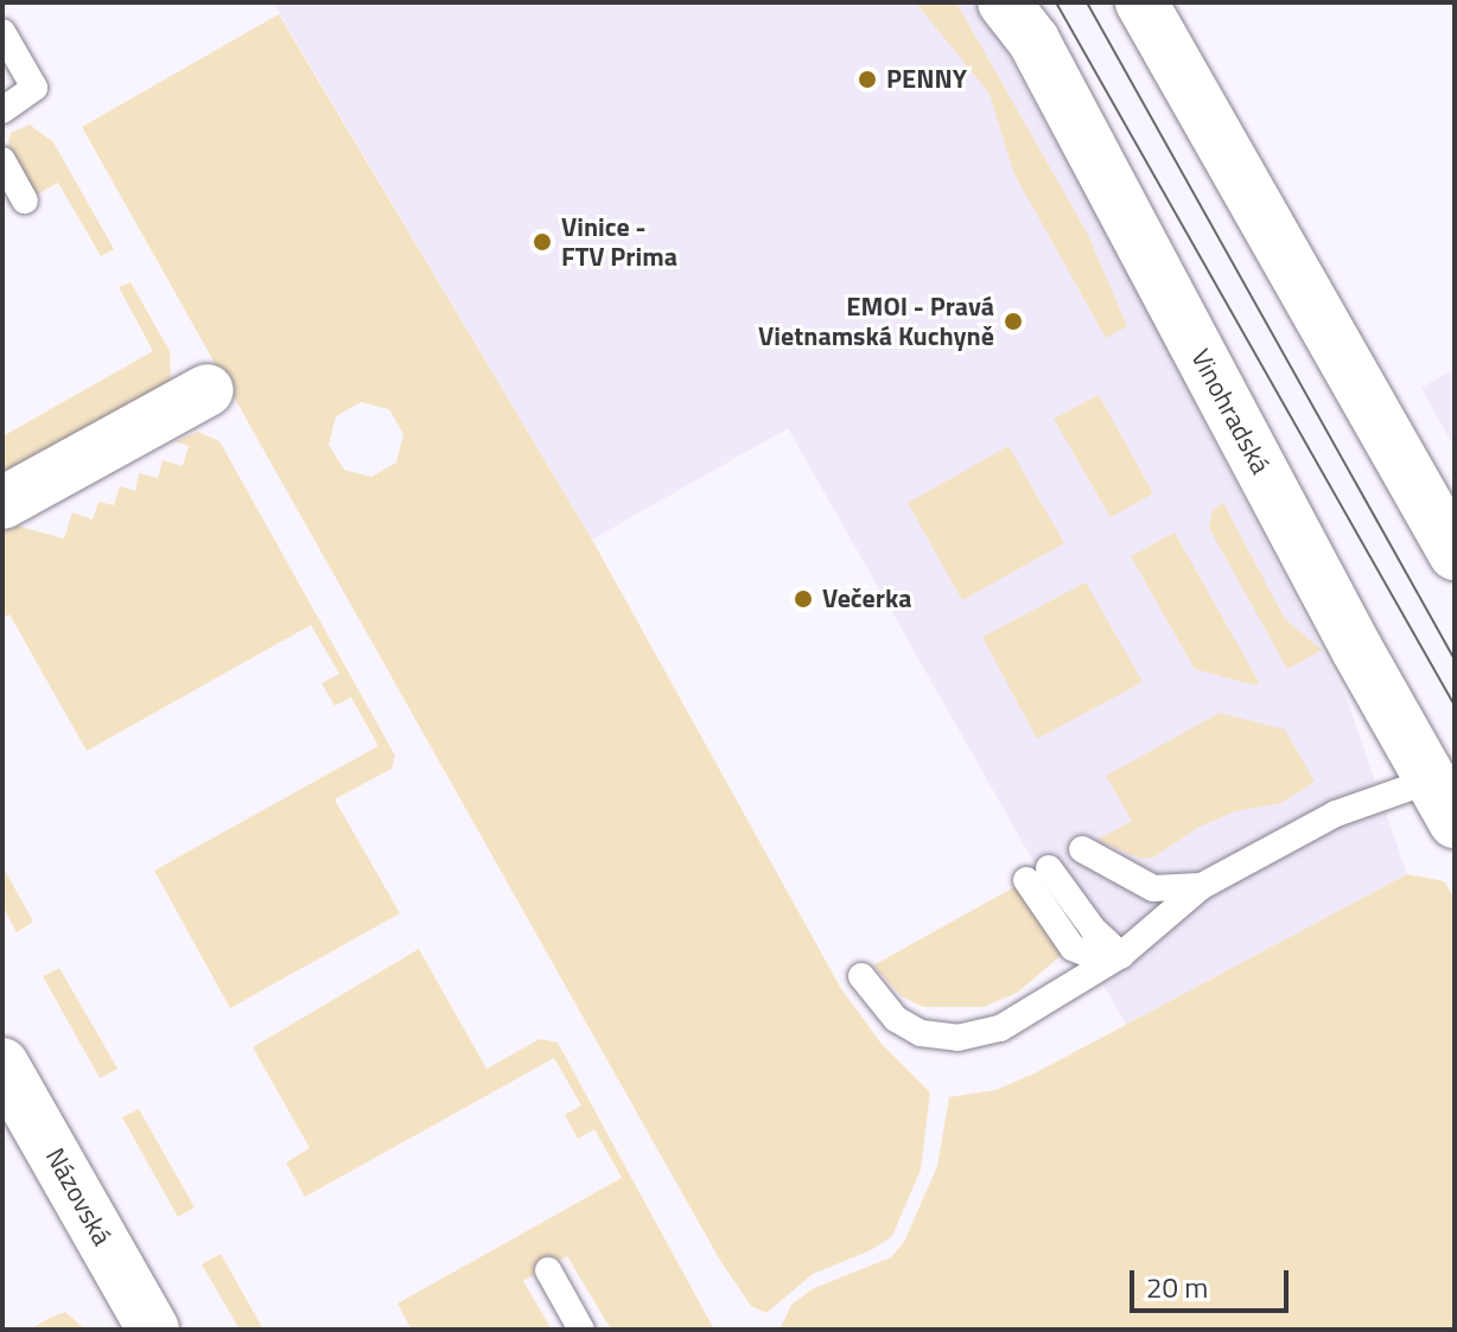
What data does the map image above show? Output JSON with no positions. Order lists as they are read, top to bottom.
{
  "streets": {
    "main road": ["Vinohradská", "Názovská"]
  },
  "places": [
    "PENNY",
    "Vinice - FTV Prima",
    "EMOI - Pravá Vietnamská Kuchyně",
    "Večerka"
  ],
  "scale_bar": "20 m"
}
